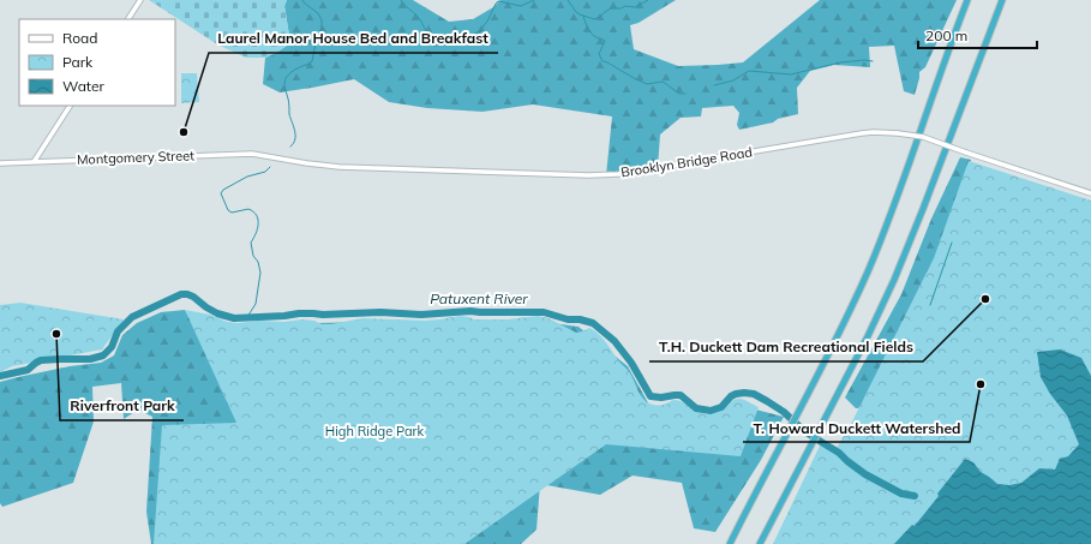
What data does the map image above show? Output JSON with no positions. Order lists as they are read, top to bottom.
{
  "streets": {
    "street": ["Montgomery Street", "Brooklyn Bridge Road"]
  },
  "crossings": [
    ["Montgomery Street", "Brooklyn Bridge Road"]
  ],
  "water": ["Patuxent River"],
  "parks": ["High Ridge Park"],
  "places": [
    "Laurel Manor House Bed and Breakfast",
    "T.H. Duckett Dam Recreational Fields",
    "Riverfront Park",
    "T. Howard Duckett Watershed"
  ],
  "legend": ["Road", "Park", "Water"],
  "scale_bar": "200 m"
}
